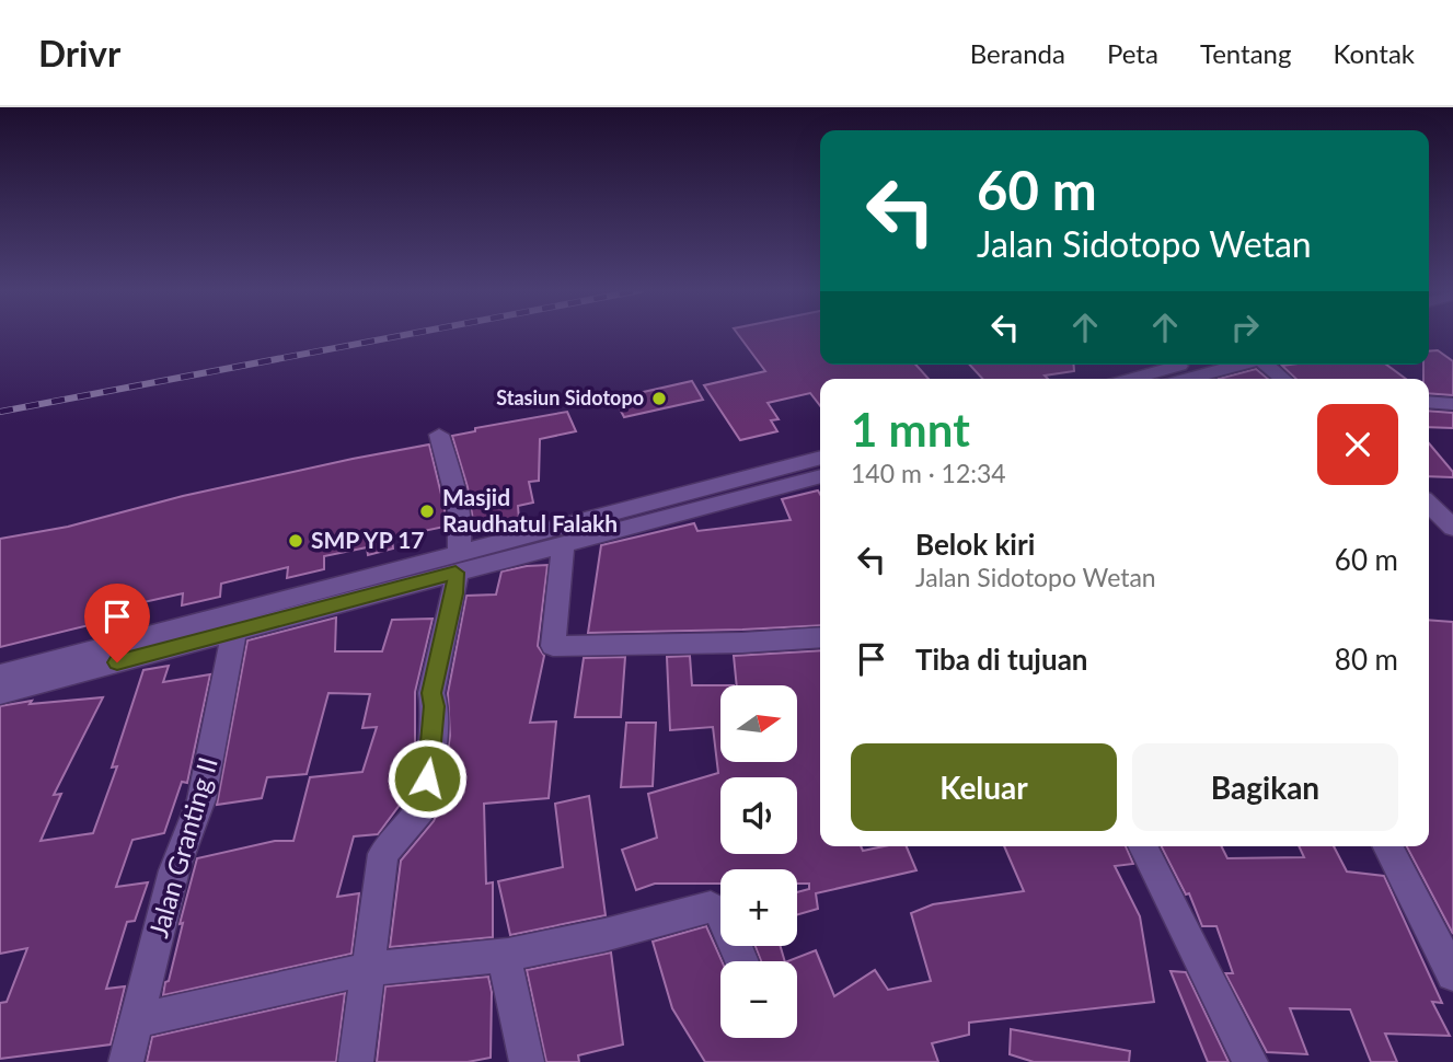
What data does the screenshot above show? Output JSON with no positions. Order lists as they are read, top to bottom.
{
  "streets": {
    "street": ["Jalan Granting II"]
  },
  "places": ["Stasiun Sidotopo", "Masjid Raudhatul Falakh", "SMP YP 17"],
  "north": "right",
  "page": {
    "header": "Drivr",
    "nav": [
      "Beranda",
      "Peta",
      "Tentang",
      "Kontak"
    ],
    "turn": ["60 m", "Jalan Sidotopo Wetan"],
    "heading": ["1 mnt", "140 m · 12:34"],
    "list": [
      {
        "name": "Belok kiri",
        "note": "Jalan Sidotopo Wetan",
        "value": "60 m"
      },
      {
        "name": "Tiba di tujuan",
        "value": "80 m"
      }
    ],
    "map_buttons": ["+", "−"],
    "buttons": ["Keluar", "Bagikan"]
  }
}
